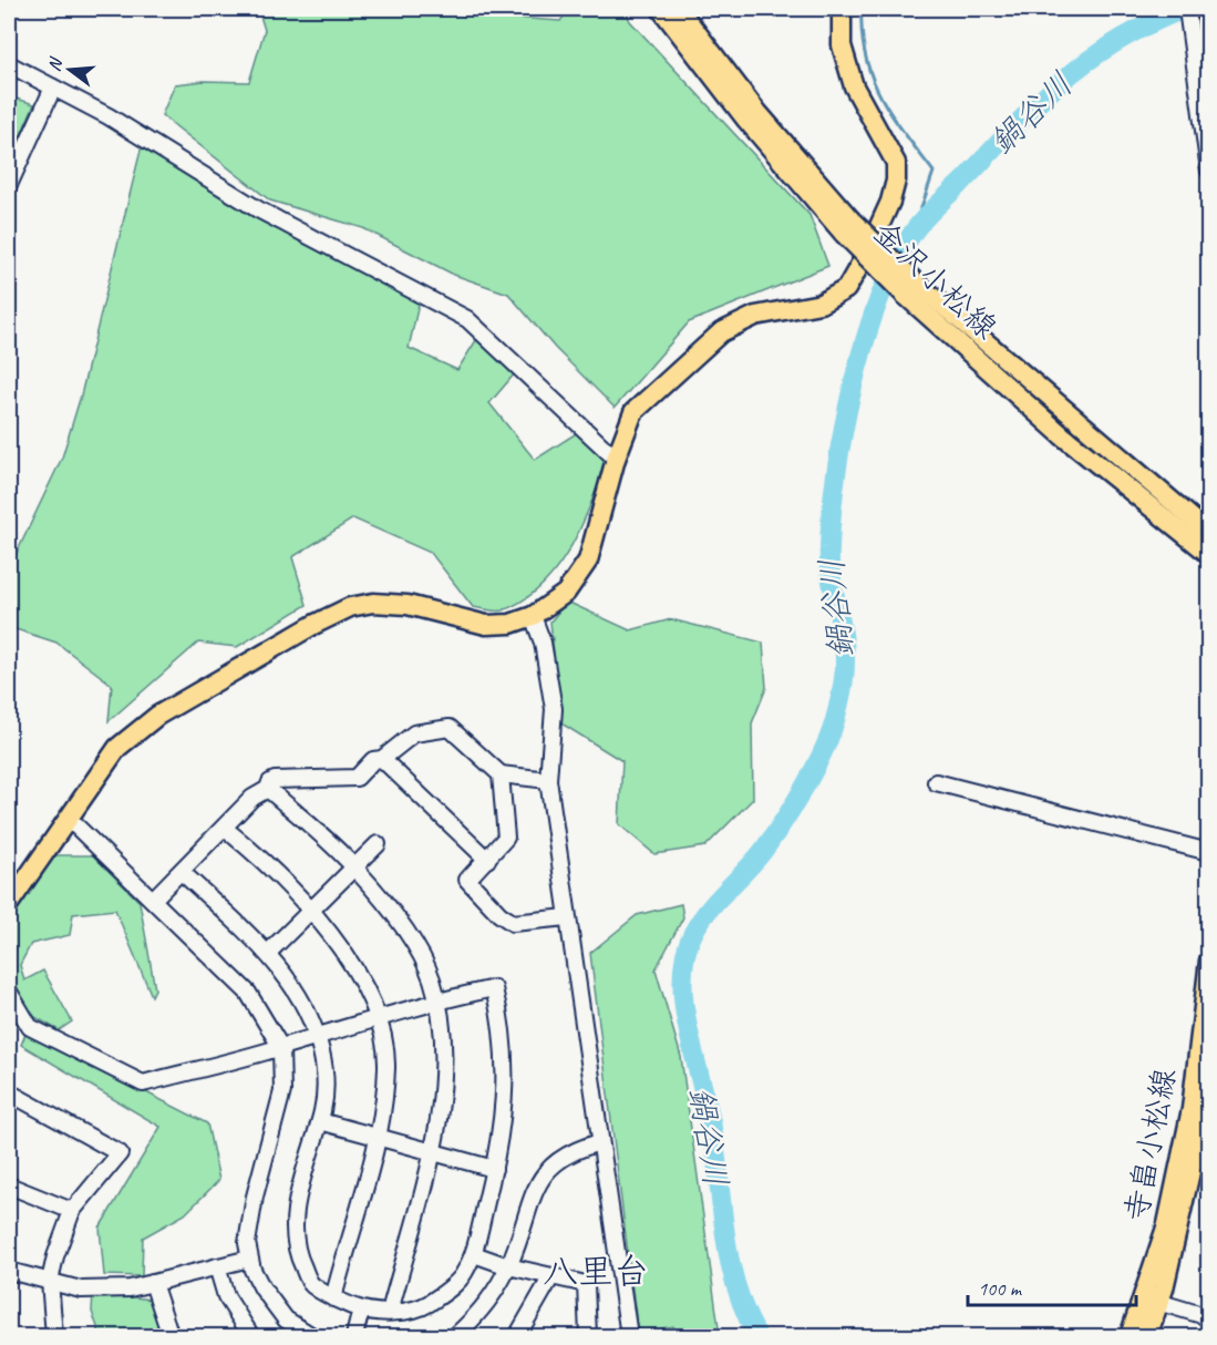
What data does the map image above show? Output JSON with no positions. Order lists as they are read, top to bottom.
{
  "streets": {
    "main road": ["金沢小松線", "寺畠小松線"]
  },
  "districts": ["八里台"],
  "water": ["鍋谷川"],
  "scale_bar": "100 m",
  "north": "left"
}
